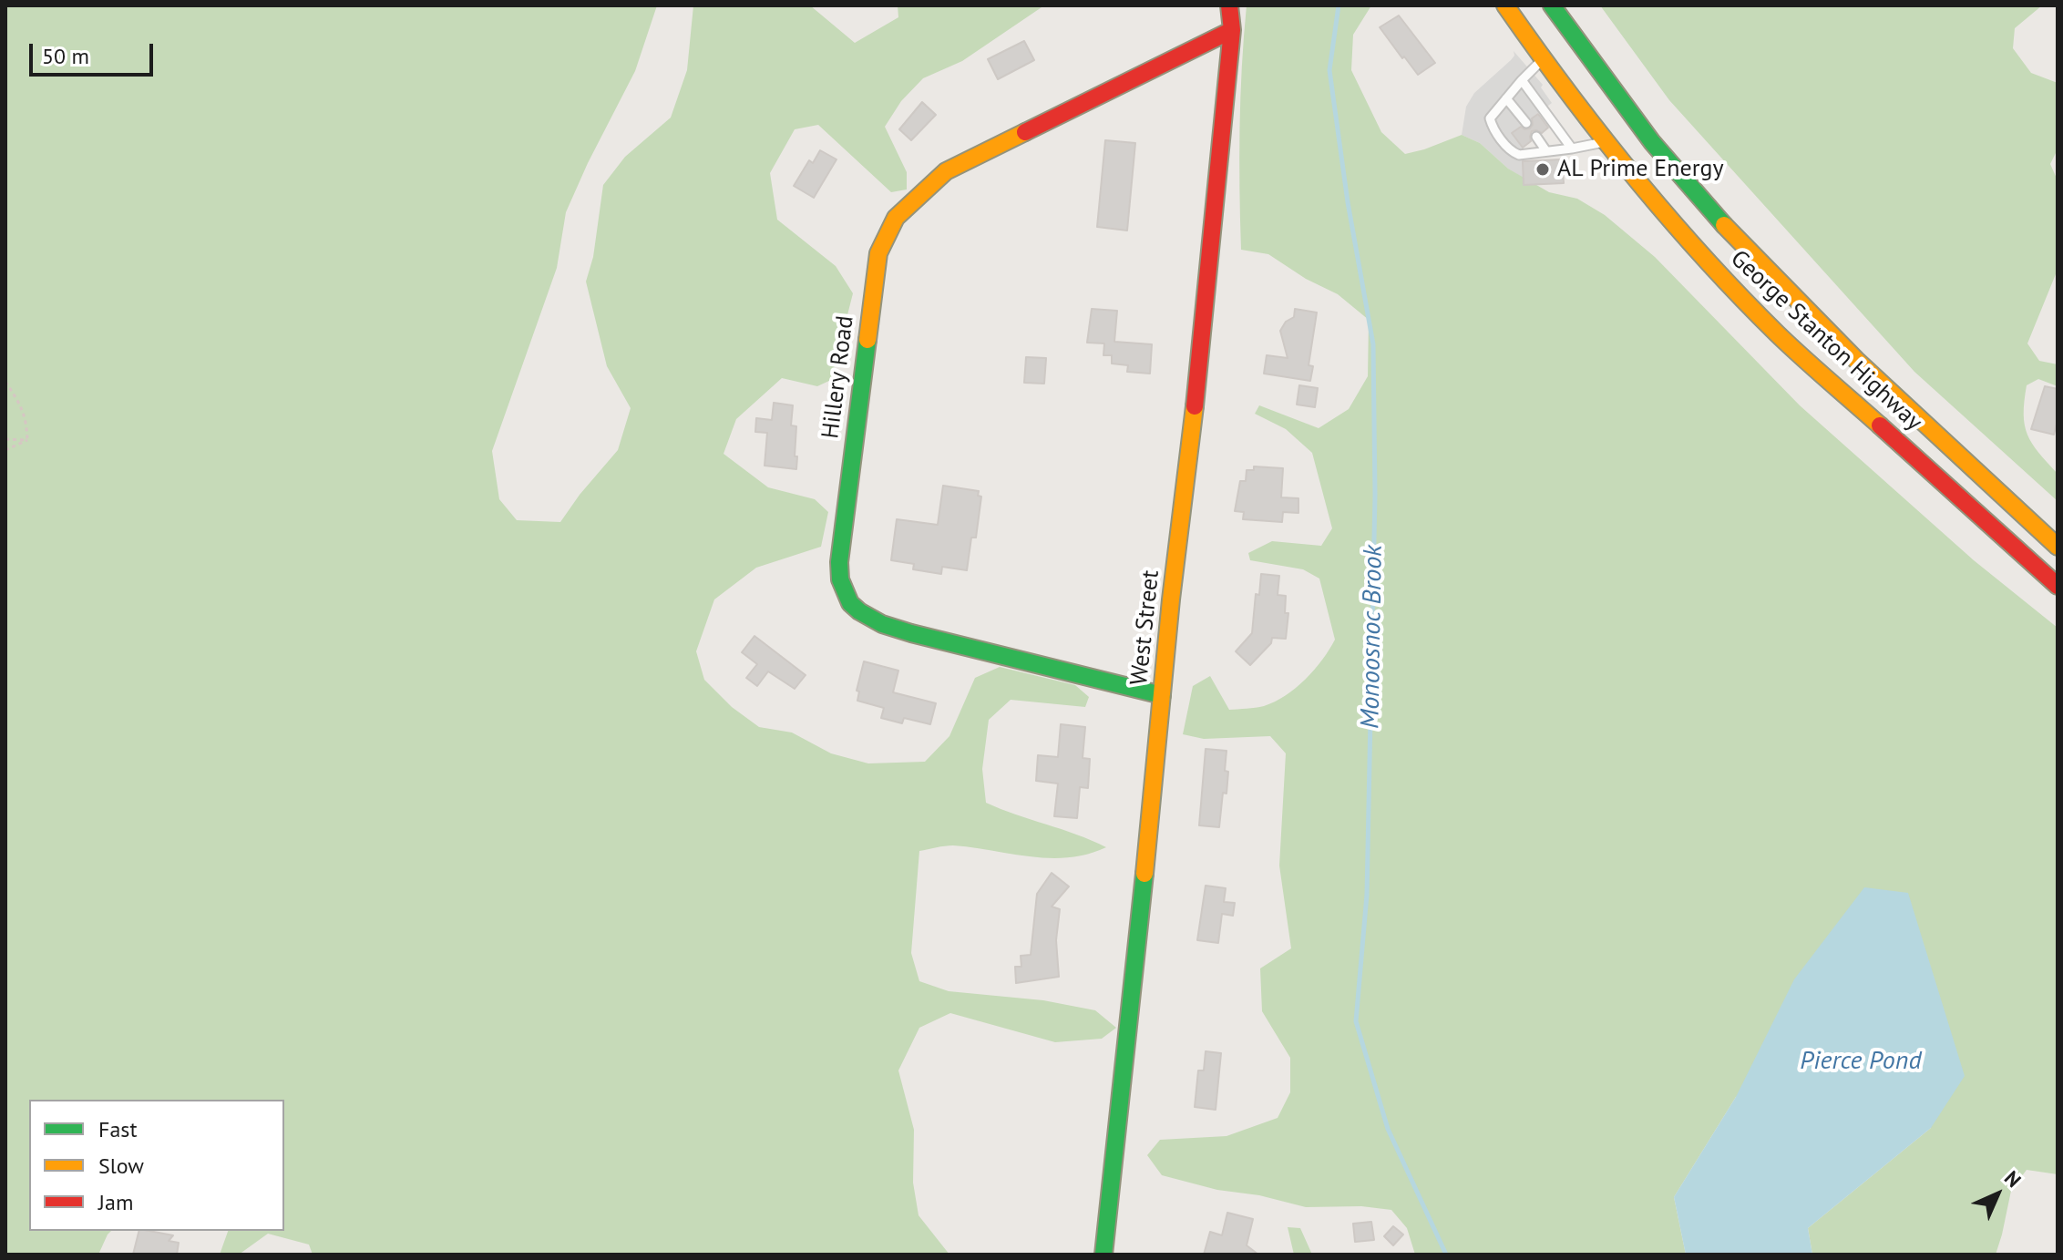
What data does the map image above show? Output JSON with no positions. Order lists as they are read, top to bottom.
{
  "streets": {
    "main road": ["George Stanton Highway", "Hillery Road", "West Street"]
  },
  "crossings": [
    ["Hillery Road", "West Street"]
  ],
  "water": ["Monoosnoc Brook", "Pierce Pond"],
  "places": ["AL Prime Energy"],
  "legend": ["Fast", "Slow", "Jam"],
  "scale_bar": "50 m",
  "north": "top right"
}
